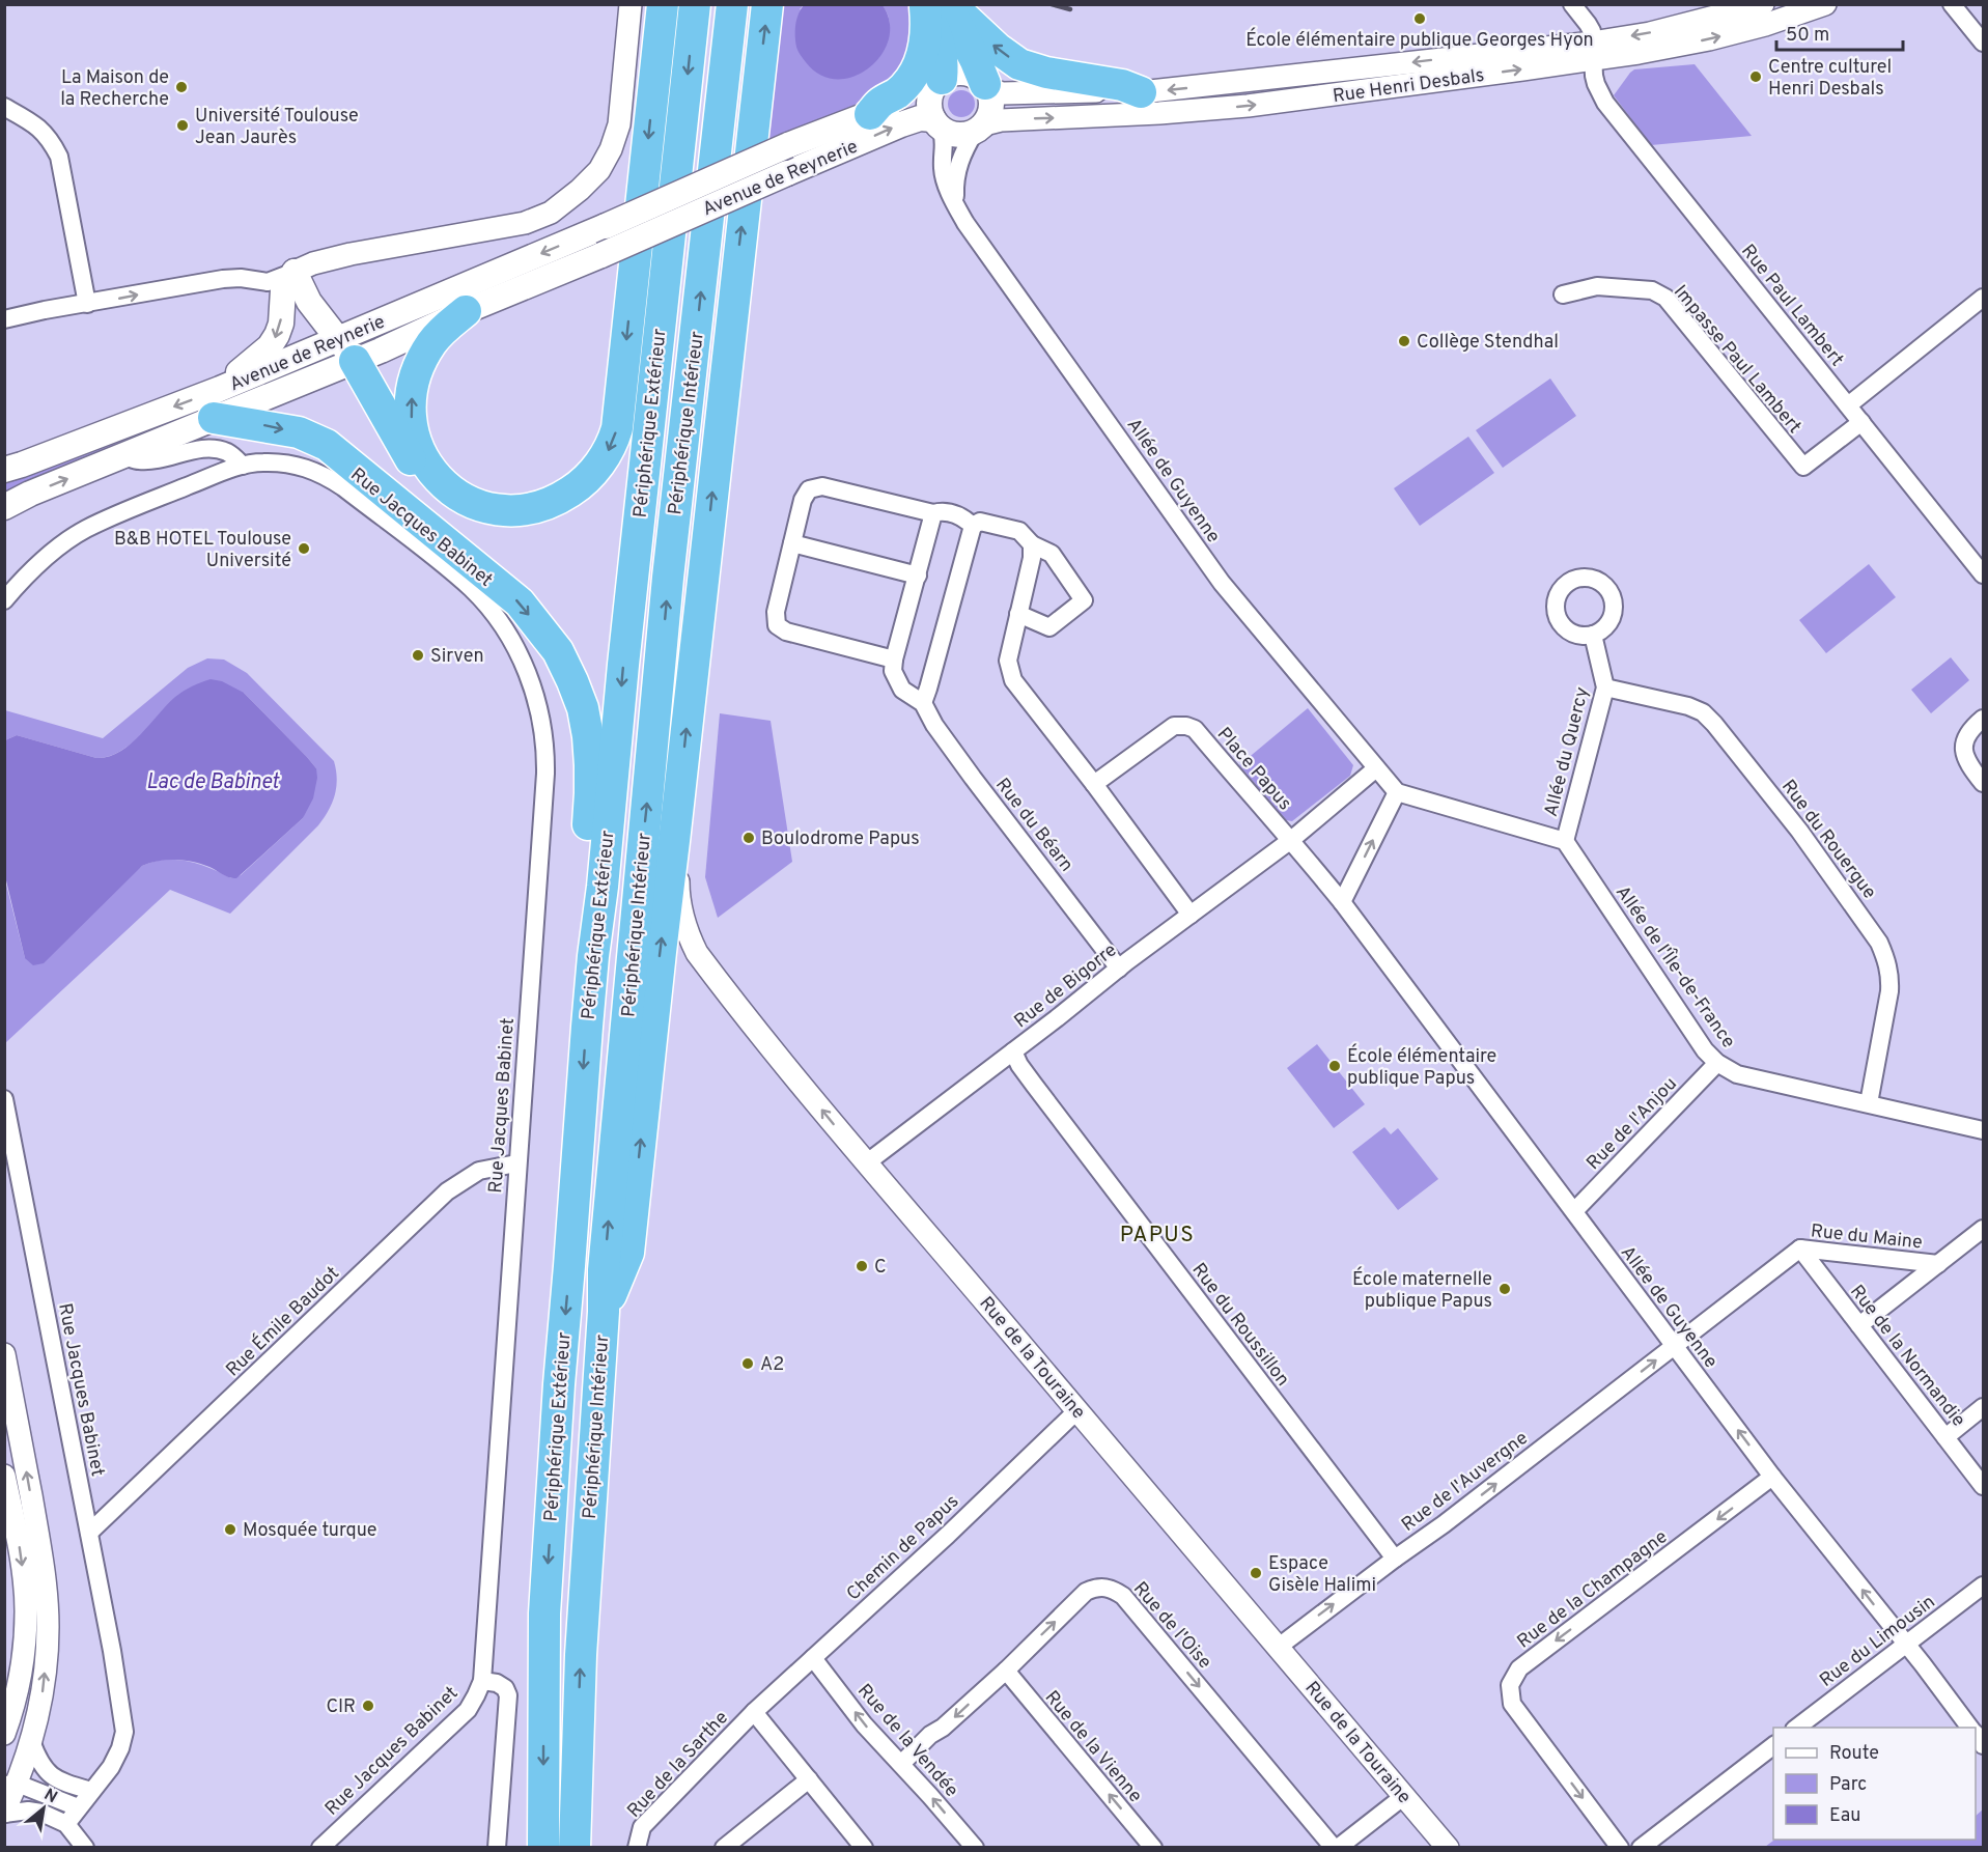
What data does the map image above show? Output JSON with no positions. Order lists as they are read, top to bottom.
{
  "streets": {
    "highway": ["Périphérique Extérieur", "Périphérique Intérieur"],
    "main road": ["Avenue de Reynerie"],
    "street": [
      "Rue Henri Desbals",
      "Rue Paul Lambert",
      "Impasse Paul Lambert",
      "Allée de Guyenne",
      "Rue Jacques Babinet",
      "Allée du Quercy",
      "Place Papus",
      "Rue du Béarn",
      "Rue du Rouergue",
      "Allée de l'Île-de-France",
      "Rue de Bigorre",
      "Rue de l'Anjou",
      "Rue du Maine",
      "Rue Émile Baudot",
      "Rue du Roussillon",
      "Rue de la Normandie",
      "Rue de la Touraine",
      "Rue de l'Auvergne",
      "Chemin de Papus",
      "Rue de la Champagne",
      "Rue de l'Oise",
      "Rue du Limousin",
      "Rue de la Vendée",
      "Rue de la Vienne",
      "Rue de la Sarthe"
    ]
  },
  "crossings": [
    ["Rue Henri Desbals", "Avenue de Reynerie"],
    ["Rue Henri Desbals", "Rue Paul Lambert"],
    ["Rue Henri Desbals", "Allée de Guyenne"],
    ["Avenue de Reynerie", "Allée de Guyenne"],
    ["Rue Paul Lambert", "Impasse Paul Lambert"],
    ["Allée de Guyenne", "Place Papus"],
    ["Allée de Guyenne", "Rue de Bigorre"],
    ["Allée de Guyenne", "Rue de l'Anjou"],
    ["Allée de Guyenne", "Rue du Maine"],
    ["Allée de Guyenne", "Rue de l'Auvergne"],
    ["Allée de Guyenne", "Rue de la Champagne"],
    ["Allée de Guyenne", "Rue du Limousin"],
    ["Rue Jacques Babinet", "Rue Émile Baudot"],
    ["Allée du Quercy", "Rue du Rouergue"],
    ["Allée du Quercy", "Allée de l'Île-de-France"],
    ["Place Papus", "Rue de Bigorre"],
    ["Rue du Béarn", "Rue de Bigorre"],
    ["Rue du Rouergue", "Allée de l'Île-de-France"],
    ["Allée de l'Île-de-France", "Rue de l'Anjou"],
    ["Rue de Bigorre", "Rue du Roussillon"],
    ["Rue de Bigorre", "Rue de la Touraine"],
    ["Rue du Maine", "Rue de la Normandie"],
    ["Rue du Maine", "Rue de l'Auvergne"],
    ["Rue du Roussillon", "Rue de l'Auvergne"],
    ["Rue de la Touraine", "Rue de l'Auvergne"],
    ["Rue de la Touraine", "Chemin de Papus"],
    ["Chemin de Papus", "Rue de la Vendée"],
    ["Chemin de Papus", "Rue de la Sarthe"],
    ["Rue de l'Oise", "Rue de la Vendée"],
    ["Rue de l'Oise", "Rue de la Vienne"]
  ],
  "one_way": ["Rue de l'Auvergne", "Rue de la Vienne"],
  "districts": ["PAPUS"],
  "water": ["Lac de Babinet"],
  "places": [
    "École élémentaire publique Georges Hyon",
    "Centre culturel Henri Desbals",
    "La Maison de la Recherche",
    "Université Toulouse Jean Jaurès",
    "Collège Stendhal",
    "B&B HOTEL Toulouse Université",
    "Sirven",
    "Boulodrome Papus",
    "École élémentaire publique Papus",
    "C",
    "École maternelle publique Papus",
    "A2",
    "Mosquée turque",
    "Espace Gisèle Halimi",
    "CIR"
  ],
  "legend": ["Route", "Parc", "Eau"],
  "scale_bar": "50 m",
  "north": "top right"
}
